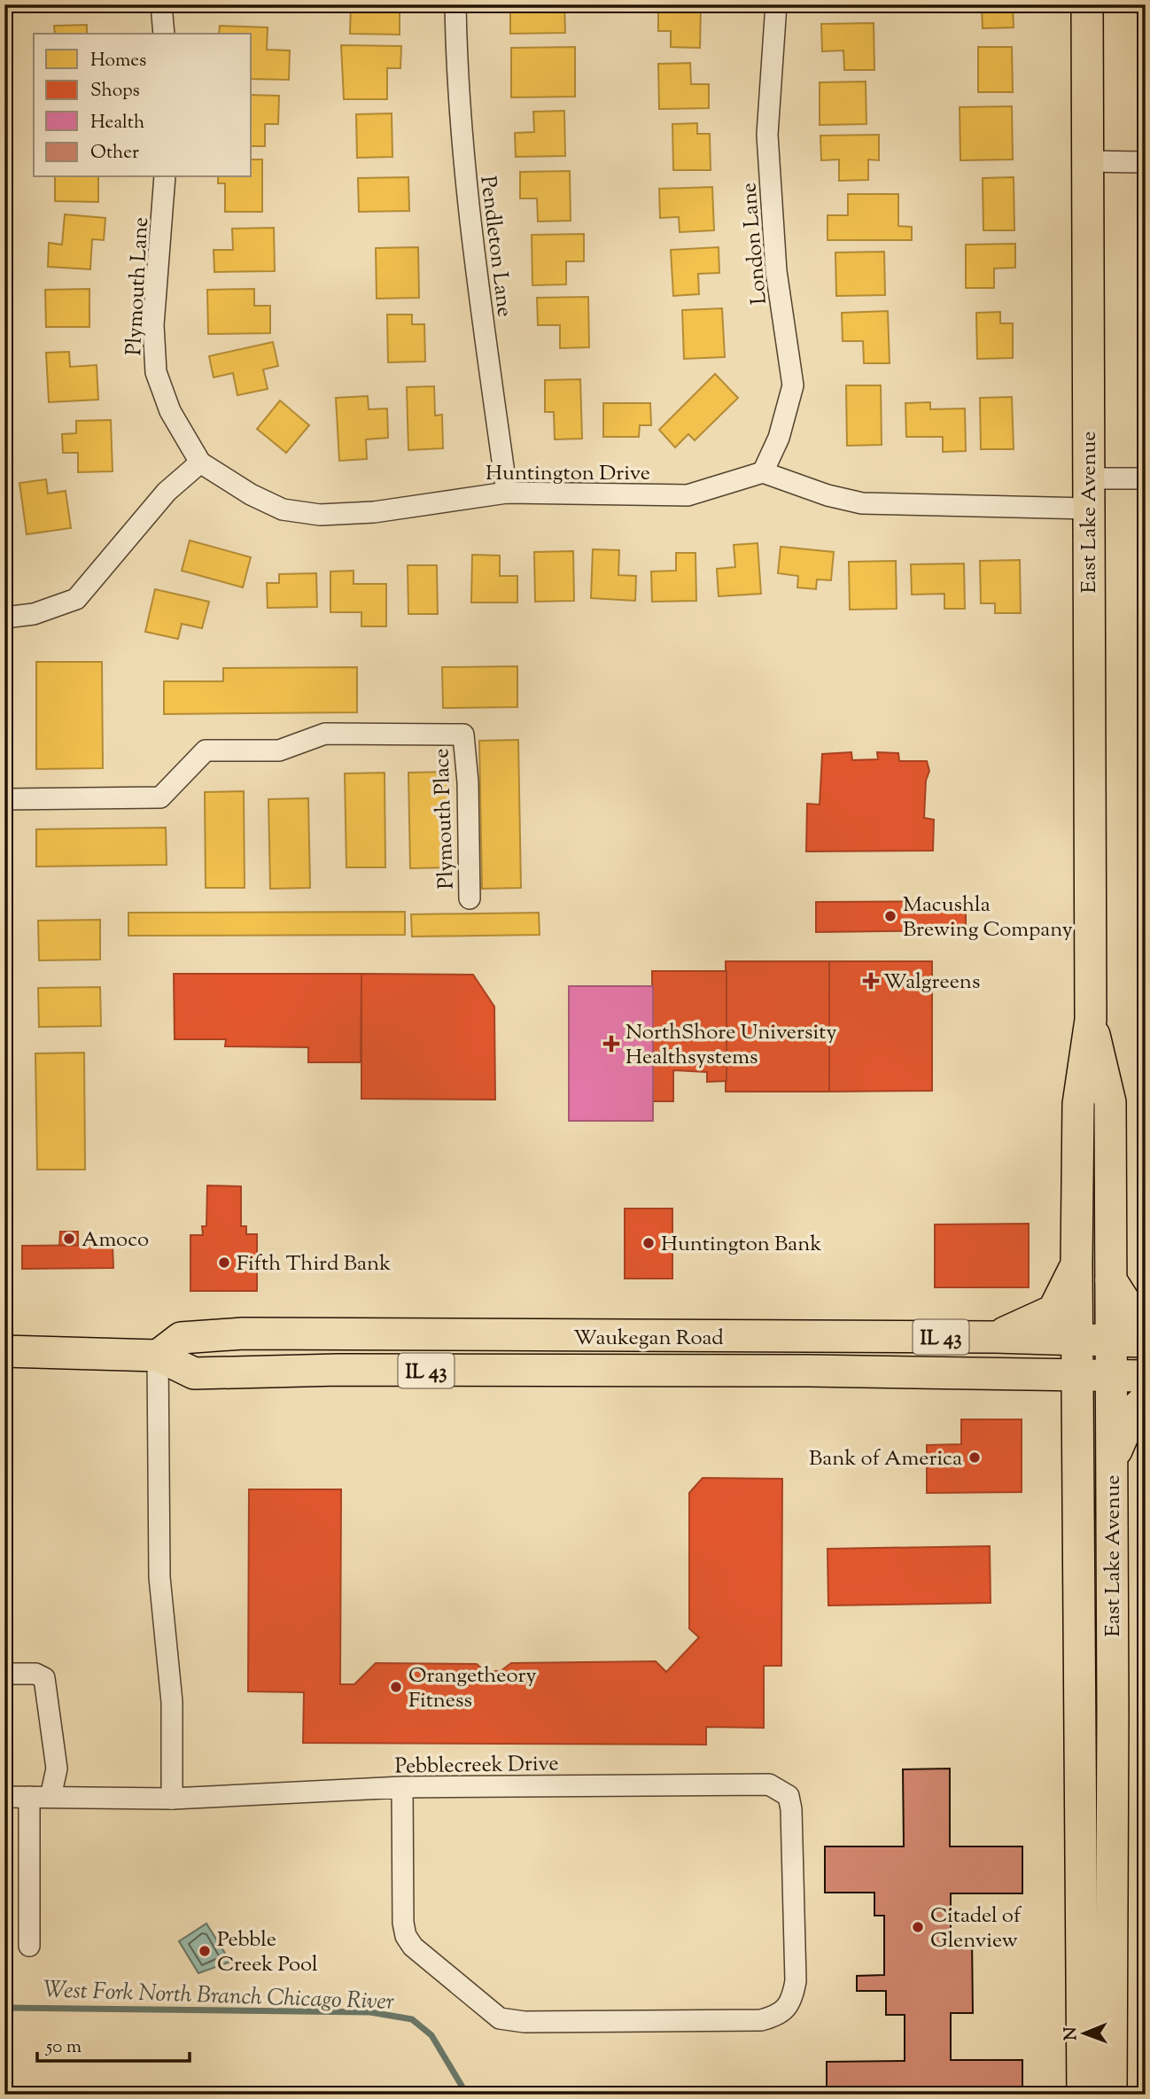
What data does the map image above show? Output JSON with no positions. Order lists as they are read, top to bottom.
{
  "streets": {
    "main road": ["East Lake Avenue", "Waukegan Road", "IL 43"],
    "street": [
      "London Lane",
      "Pendleton Lane",
      "Plymouth Lane",
      "Huntington Drive",
      "Plymouth Place",
      "Pebblecreek Drive"
    ]
  },
  "crossings": [
    ["London Lane", "Huntington Drive"],
    ["Pendleton Lane", "Huntington Drive"],
    ["Plymouth Lane", "Huntington Drive"],
    ["East Lake Avenue", "Waukegan Road"]
  ],
  "water": ["West Fork North Branch Chicago River"],
  "places": {
    "other": [
      "Macushla Brewing Company",
      "Amoco",
      "Huntington Bank",
      "Fifth Third Bank",
      "Bank of America",
      "Orangetheory Fitness",
      "Citadel of Glenview",
      "Pebble Creek Pool"
    ],
    "health": ["Walgreens", "NorthShore University Healthsystems"]
  },
  "legend": [
    "Homes",
    "Shops",
    "Health",
    "Other"
  ],
  "scale_bar": "50 m",
  "north": "left"
}
